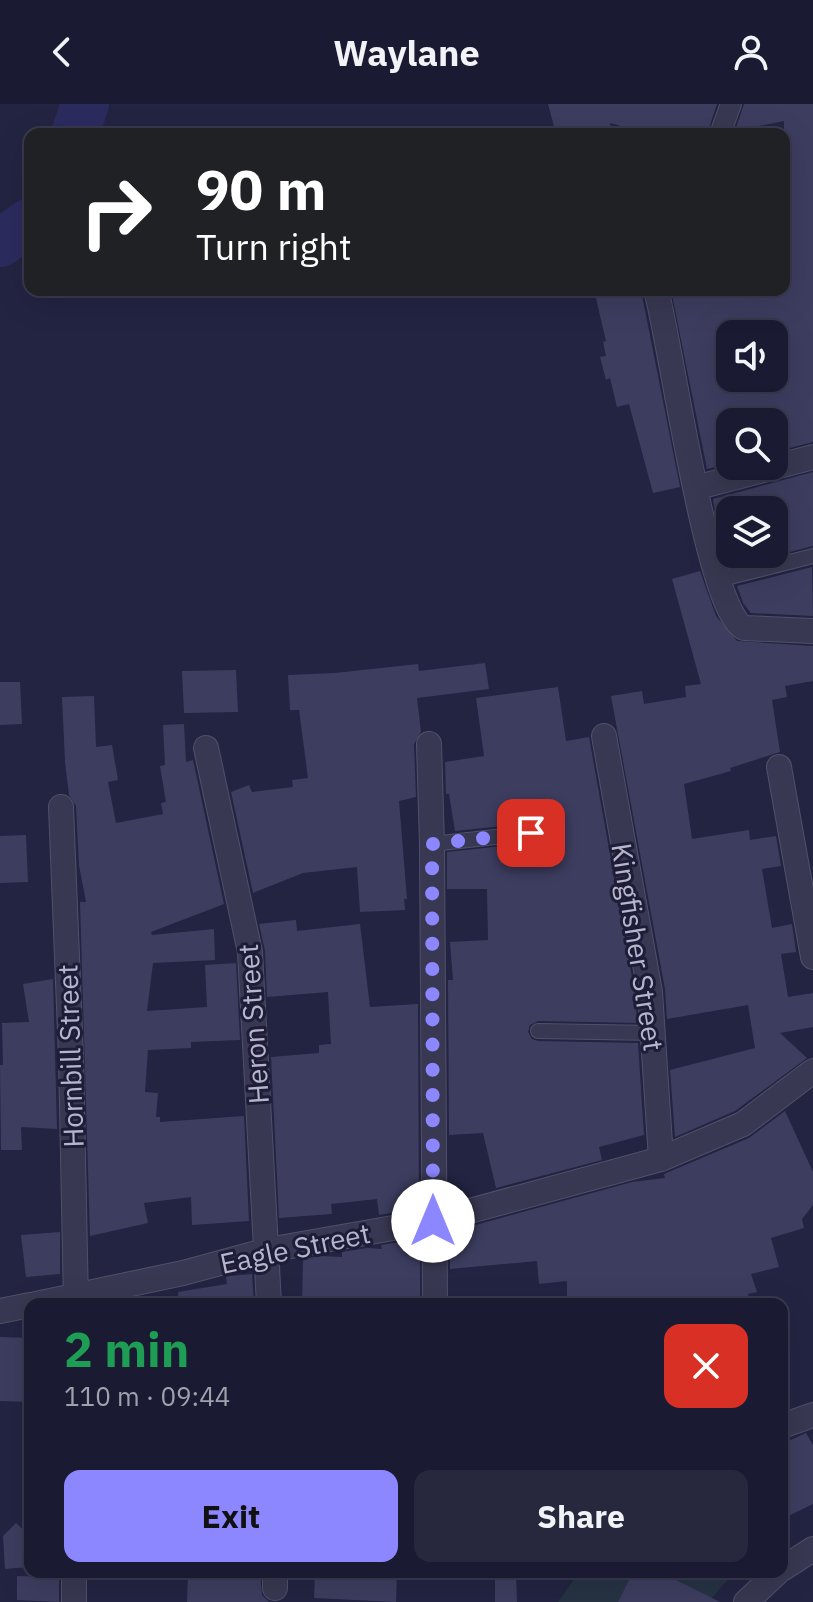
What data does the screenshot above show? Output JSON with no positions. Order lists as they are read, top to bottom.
{
  "streets": {
    "street": [
      "Kingfisher Street",
      "Heron Street",
      "Hornbill Street",
      "Eagle Street"
    ]
  },
  "crossings": [
    ["Kingfisher Street", "Eagle Street"],
    ["Heron Street", "Eagle Street"]
  ],
  "page": {
    "header": "Waylane",
    "turn": ["90 m", "Turn right"],
    "heading": ["2 min", "110 m · 09:44"],
    "buttons": ["Exit", "Share"]
  }
}
